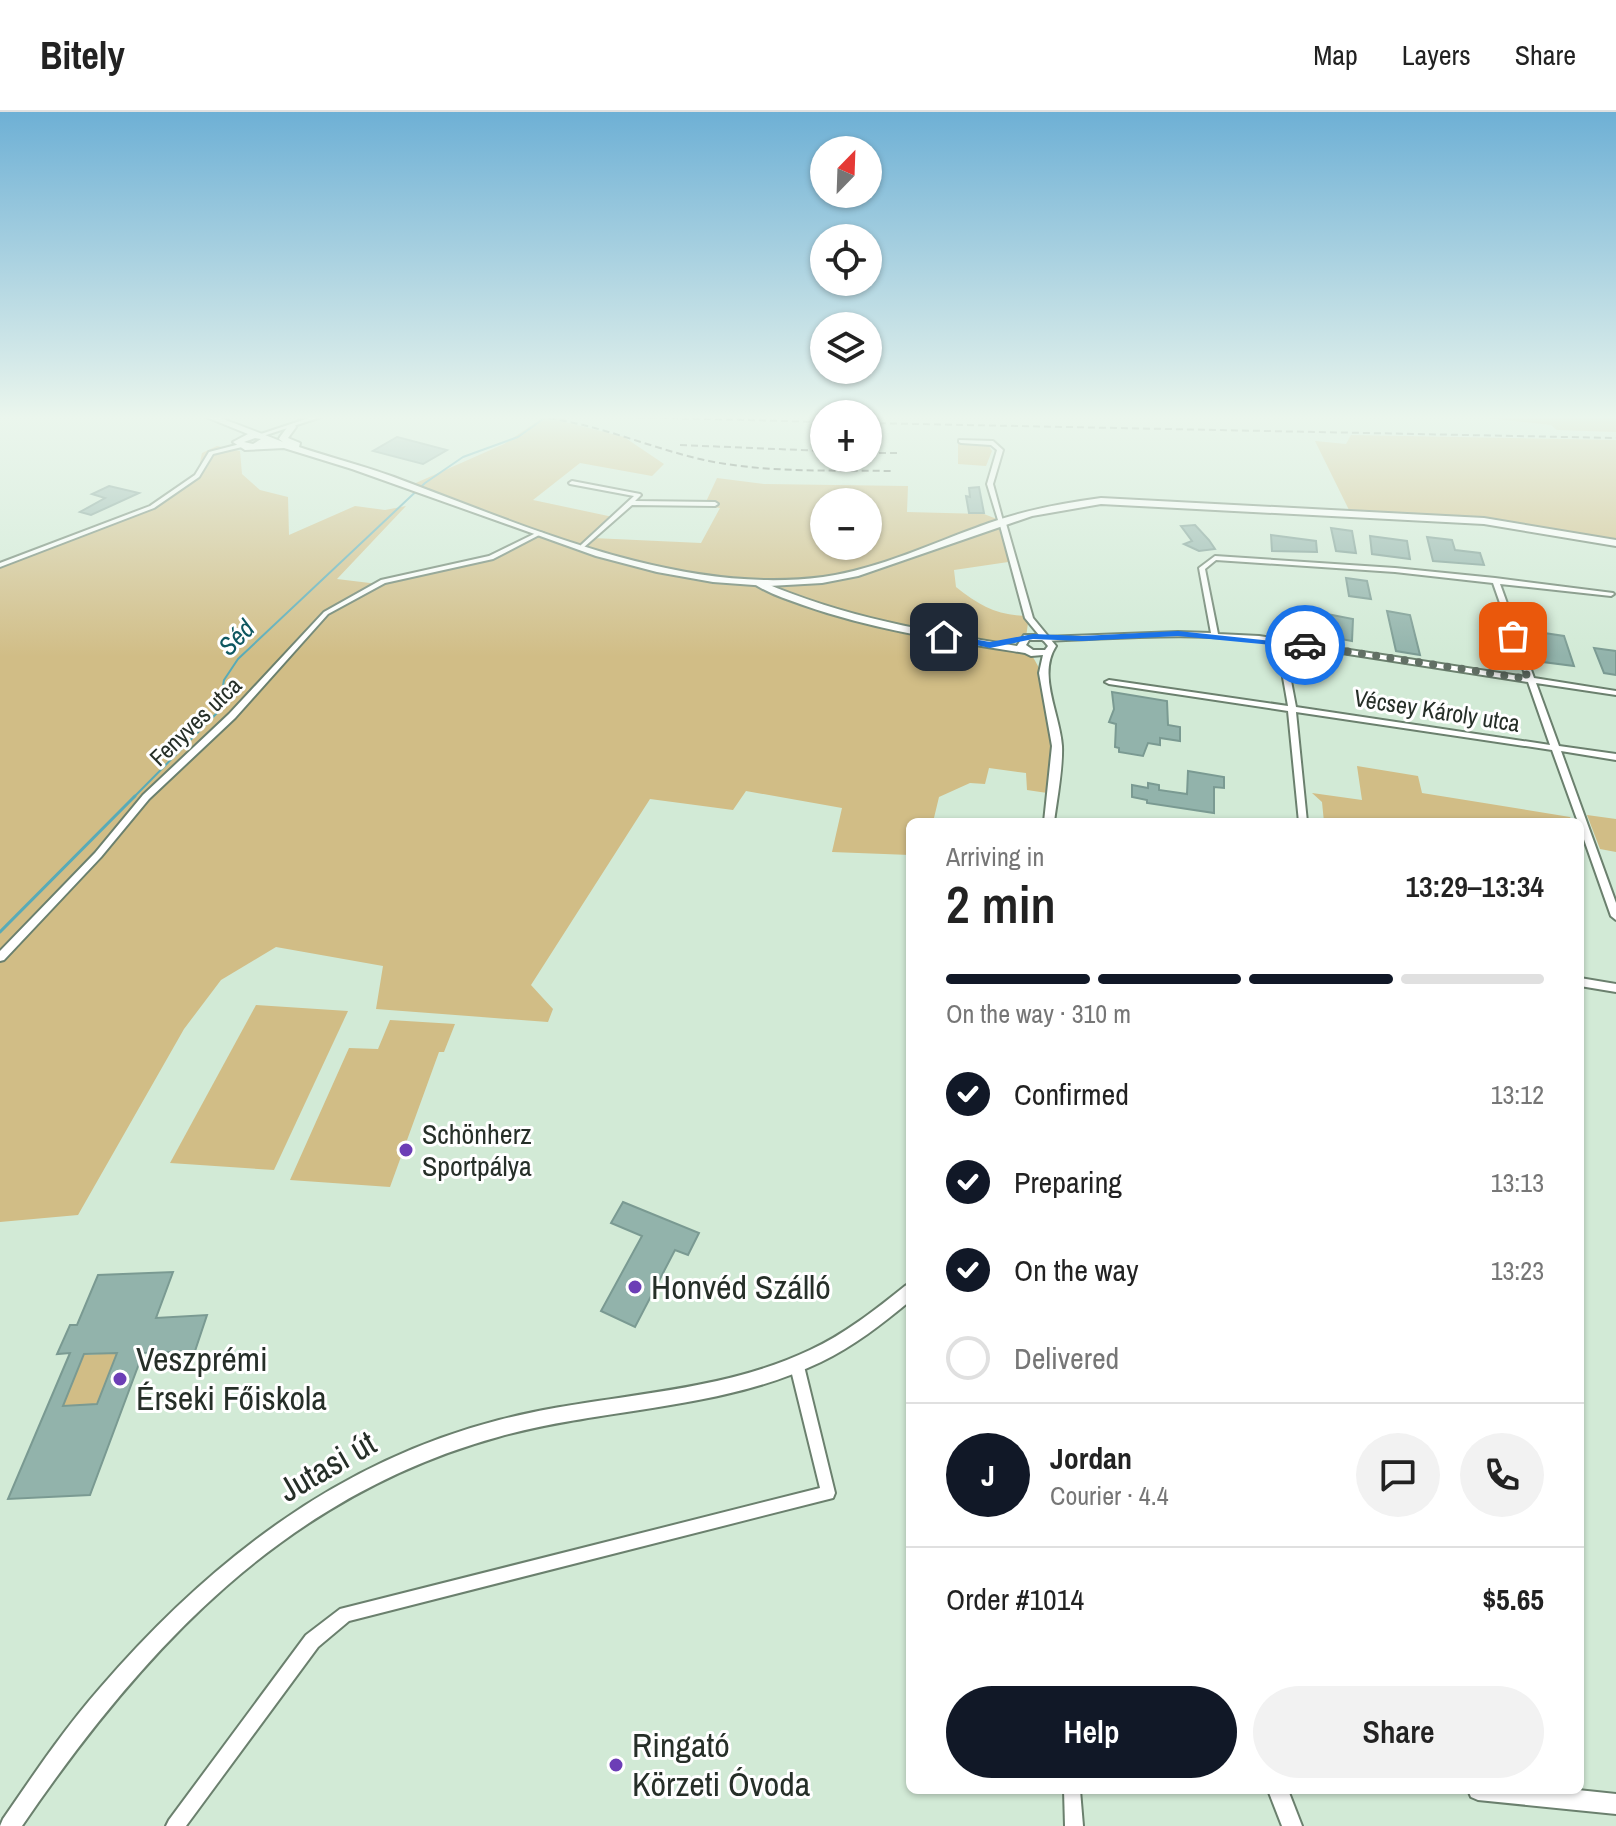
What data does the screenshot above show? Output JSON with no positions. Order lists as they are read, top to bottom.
{
  "streets": {
    "street": ["Vécsey Károly utca", "Fenyves utca", "Jutasi út"]
  },
  "water": ["Séd"],
  "places": [
    "Schönherz Sportpálya",
    "Honvéd Szálló",
    "Veszprémi Érseki Főiskola",
    "Ringató Körzeti Óvoda"
  ],
  "north": "top right",
  "page": {
    "header": "Bitely",
    "nav": ["Map", "Layers", "Share"],
    "map_buttons": ["+", "−"],
    "heading": ["2 min", "Arriving in", "13:29–13:34"],
    "panel": [
      "Jordan",
      "Courier · 4.4",
      "Order #1014",
      "$5.65"
    ],
    "bar": "On the way · 310 m",
    "list": [
      ["Confirmed", "13:12"],
      ["Preparing", "13:13"],
      ["On the way", "13:23"],
      "Delivered"
    ],
    "round": "J",
    "buttons": ["Help", "Share"]
  }
}
